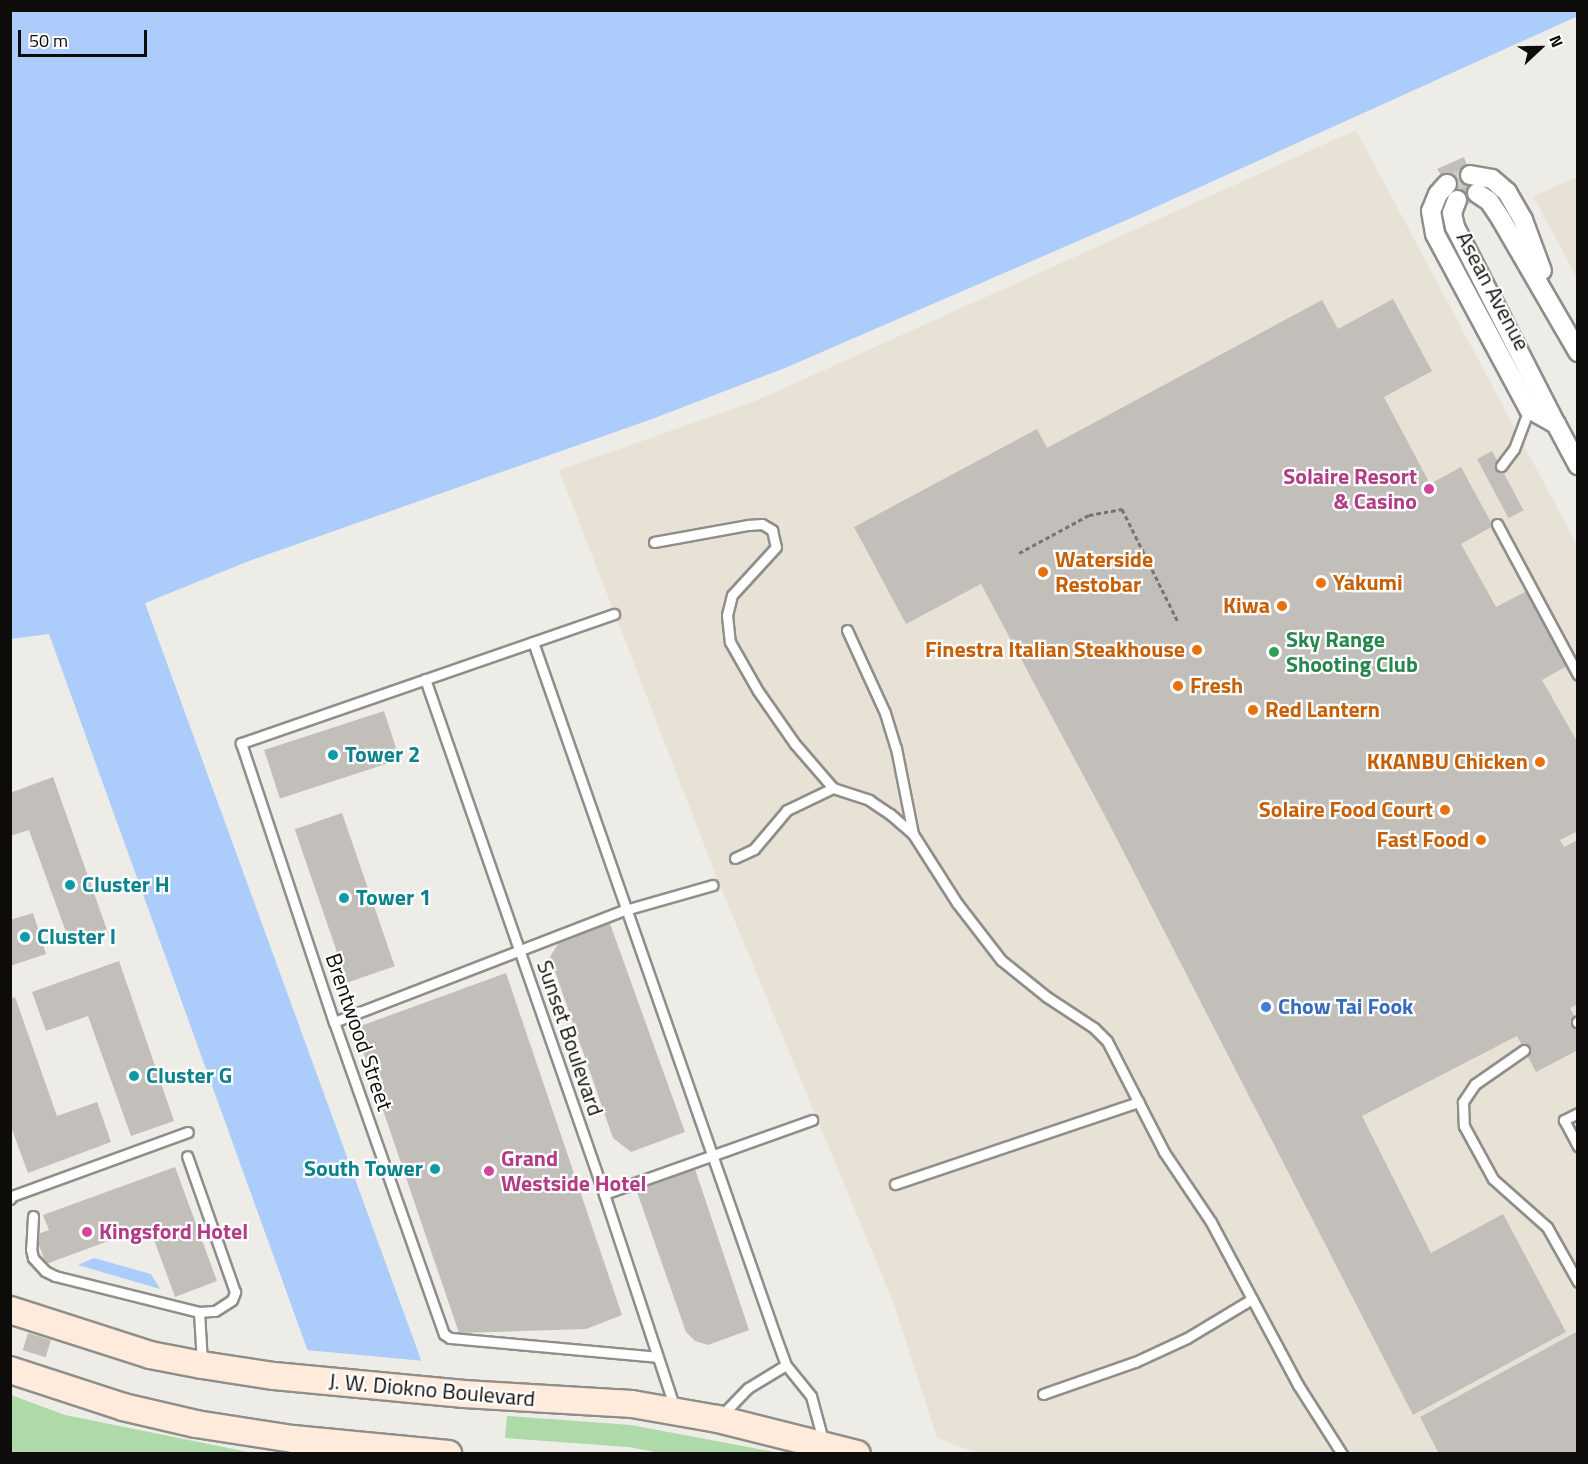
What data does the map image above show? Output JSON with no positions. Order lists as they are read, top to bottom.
{
  "streets": {
    "street": ["Asean Avenue", "J. W. Diokno Boulevard"],
    "lane": ["Brentwood Street", "Sunset Boulevard"]
  },
  "crossings": [
    ["Brentwood Street", "Sunset Boulevard"],
    ["Sunset Boulevard", "J. W. Diokno Boulevard"]
  ],
  "places": [
    "Solaire Resort & Casino",
    "Waterside Restobar",
    "Yakumi",
    "Kiwa",
    "Finestra Italian Steakhouse",
    "Sky Range Shooting Club",
    "Fresh",
    "Red Lantern",
    "Tower 2",
    "KKANBU Chicken",
    "Solaire Food Court",
    "Fast Food",
    "Cluster H",
    "Tower 1",
    "Cluster I",
    "Chow Tai Fook",
    "Cluster G",
    "South Tower",
    "Grand Westside Hotel",
    "Kingsford Hotel"
  ],
  "scale_bar": "50 m",
  "north": "right"
}
